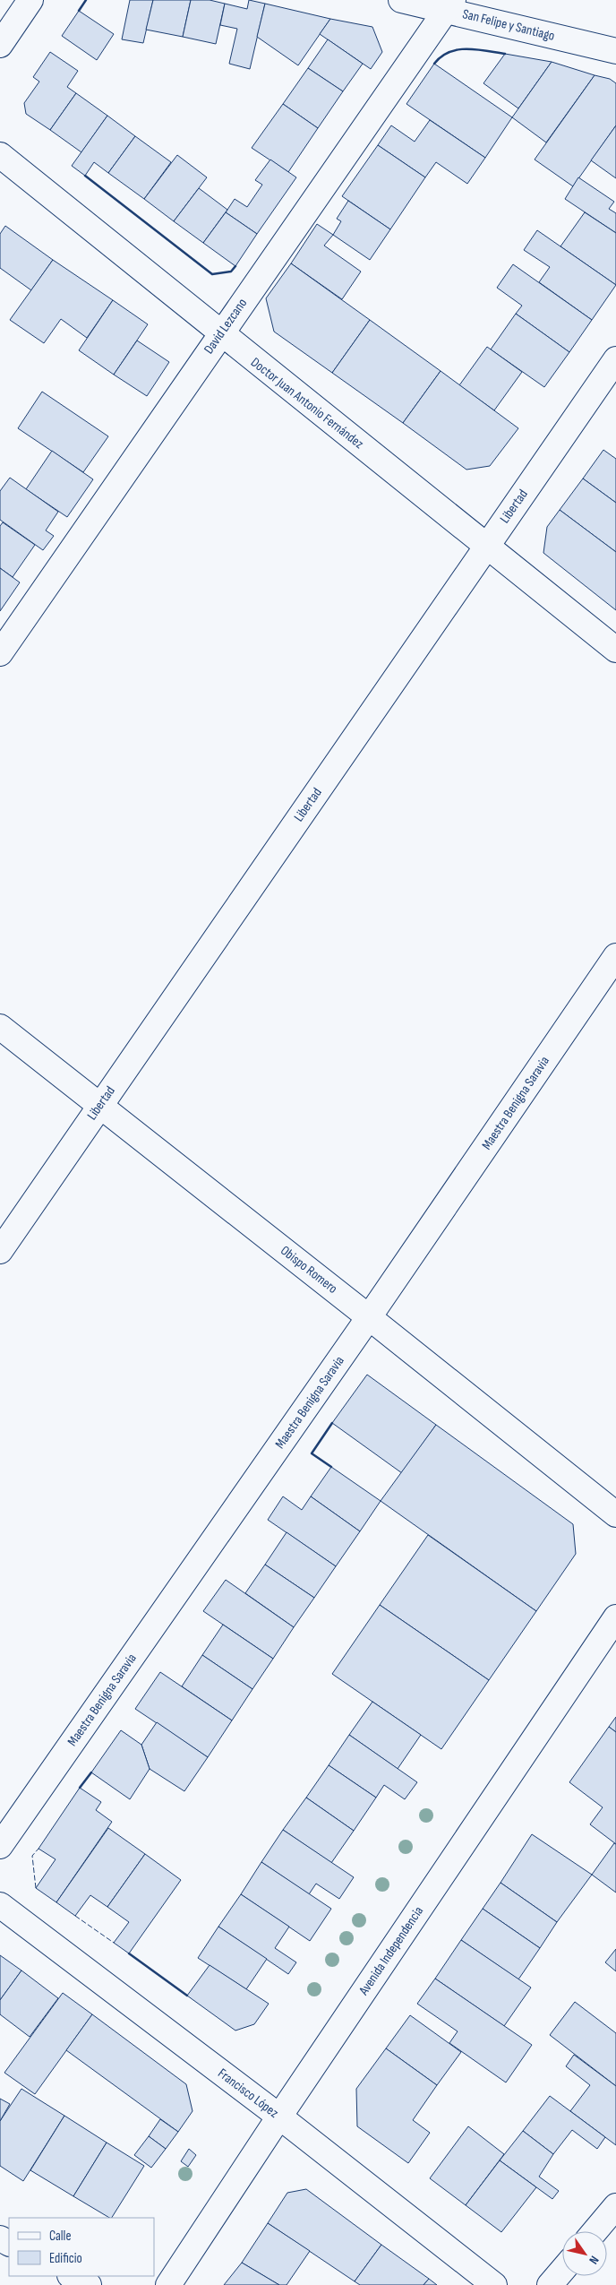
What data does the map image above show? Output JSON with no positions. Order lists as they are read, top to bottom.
{
  "streets": {
    "main road": [
      "San Felipe y Santiago",
      "David Lezcano",
      "Doctor Juan Antonio Fernández",
      "Libertad",
      "Maestra Benigna Saravia",
      "Obispo Romero",
      "Avenida Independencia",
      "Francisco López"
    ]
  },
  "crossings": [
    ["San Felipe y Santiago", "David Lezcano"],
    ["David Lezcano", "Doctor Juan Antonio Fernández"],
    ["Doctor Juan Antonio Fernández", "Libertad"],
    ["Libertad", "Obispo Romero"],
    ["Maestra Benigna Saravia", "Obispo Romero"],
    ["Avenida Independencia", "Francisco López"]
  ],
  "legend": ["Calle", "Edificio"],
  "north": "bottom right"
}
